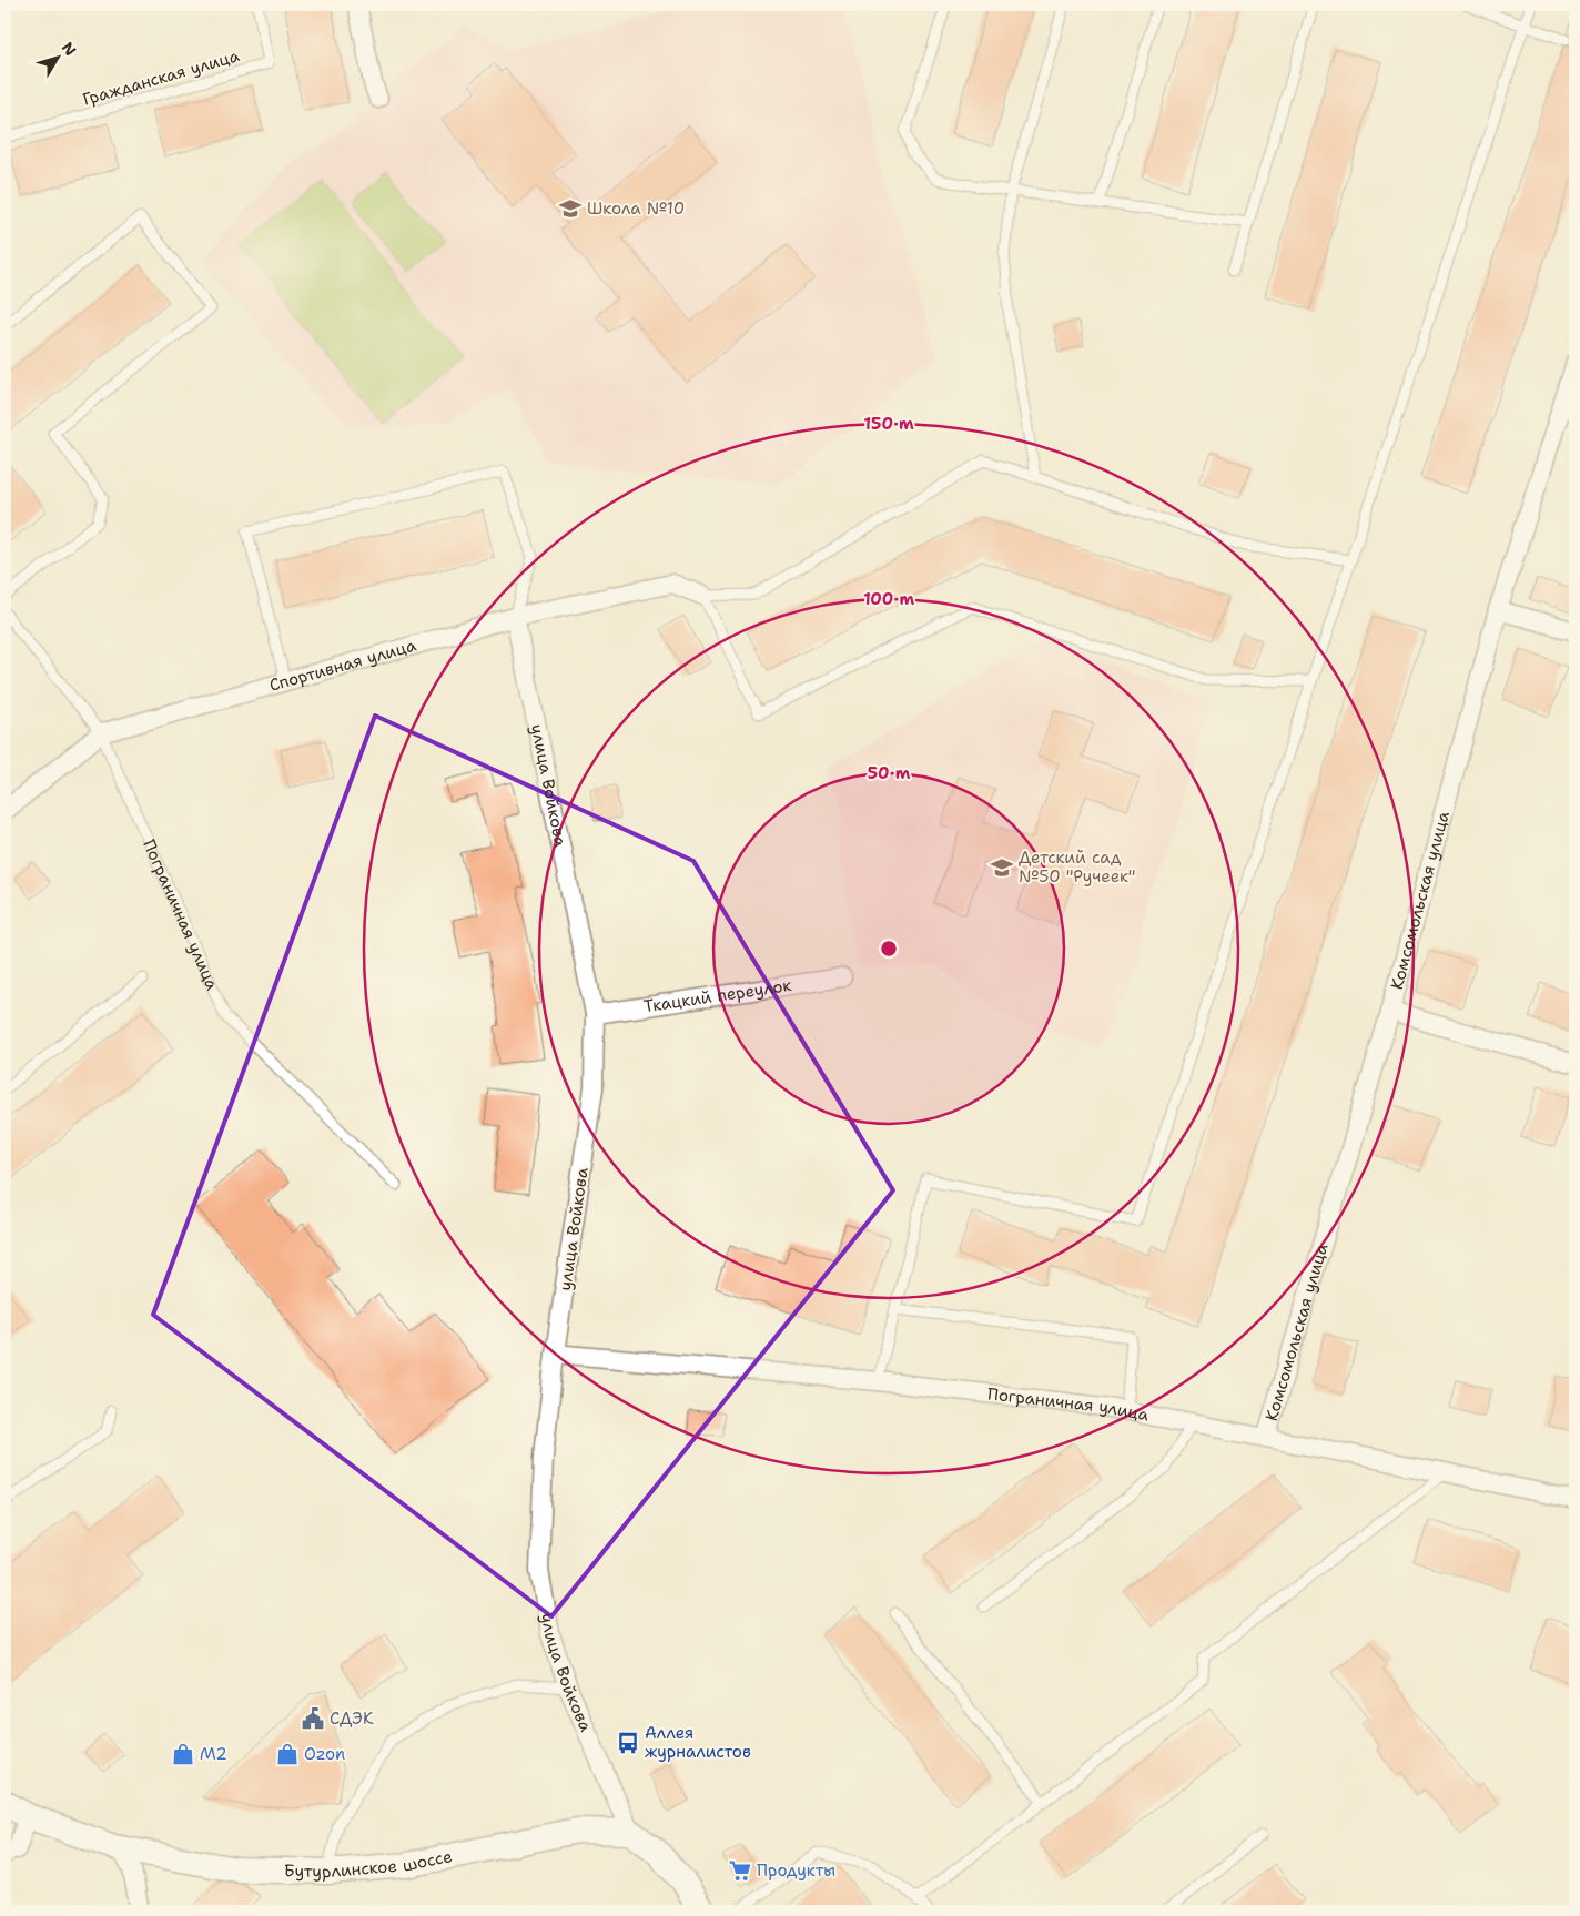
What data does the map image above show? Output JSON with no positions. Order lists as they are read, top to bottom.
{
  "streets": {
    "main road": ["Бутурлинское шоссе"],
    "street": [
      "Спортивная улица",
      "улица Войкова",
      "Комсомольская улица",
      "Пограничная улица",
      "Ткацкий переулок"
    ],
    "lane": ["Гражданская улица"]
  },
  "crossings": [
    ["Спортивная улица", "улица Войкова"],
    ["Спортивная улица", "Пограничная улица"],
    ["улица Войкова", "Пограничная улица"],
    ["улица Войкова", "Ткацкий переулок"],
    ["улица Войкова", "Бутурлинское шоссе"],
    ["Комсомольская улица", "Пограничная улица"]
  ],
  "places": {
    "school or university": ["Школа №10", "Детский сад №50 \"Ручеек\""],
    "public building": ["СДЭК"],
    "bus stop": ["Аллея журналистов"],
    "shop": ["М2", "Ozon"],
    "supermarket": ["Продукты"]
  },
  "north": "top right",
  "rings": ["150 m", "100 m", "50 m"]
}
